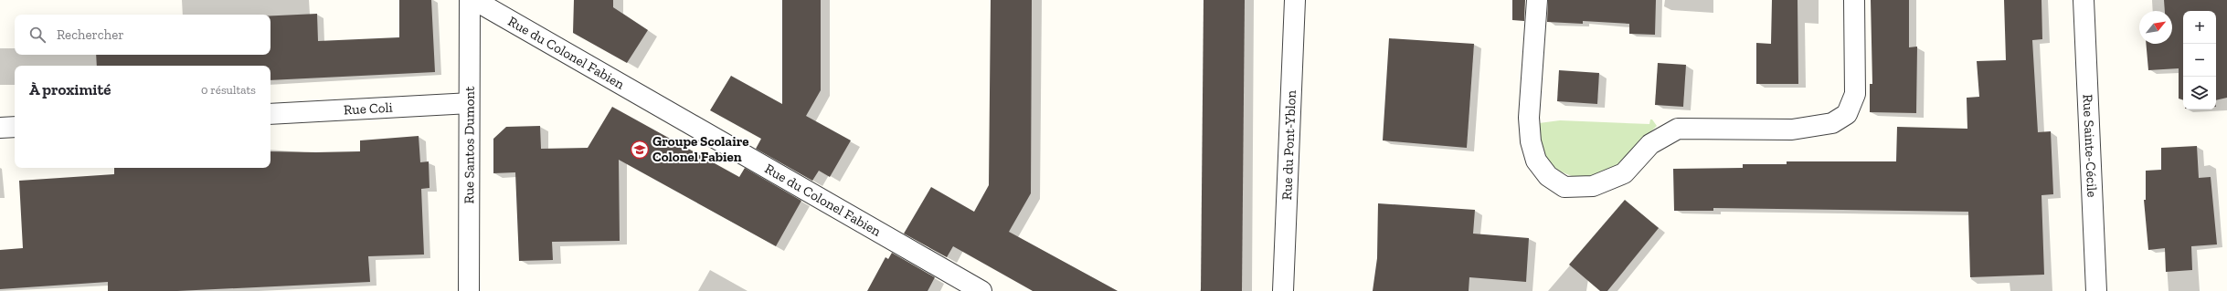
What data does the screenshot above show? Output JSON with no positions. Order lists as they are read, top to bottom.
{
  "streets": {
    "street": [
      "Rue du Colonel Fabien",
      "Rue Coli",
      "Rue Santos Dumont",
      "Rue du Pont-Yblon",
      "Rue Sainte-Cécile"
    ]
  },
  "crossings": [
    ["Rue Coli", "Rue Santos Dumont"]
  ],
  "places": {
    "school or university": ["Groupe Scolaire Colonel Fabien"]
  },
  "north": "top right",
  "page": {
    "map_buttons": ["+", "−"],
    "search": "Rechercher",
    "heading": ["À proximité", "0 résultats"]
  }
}
